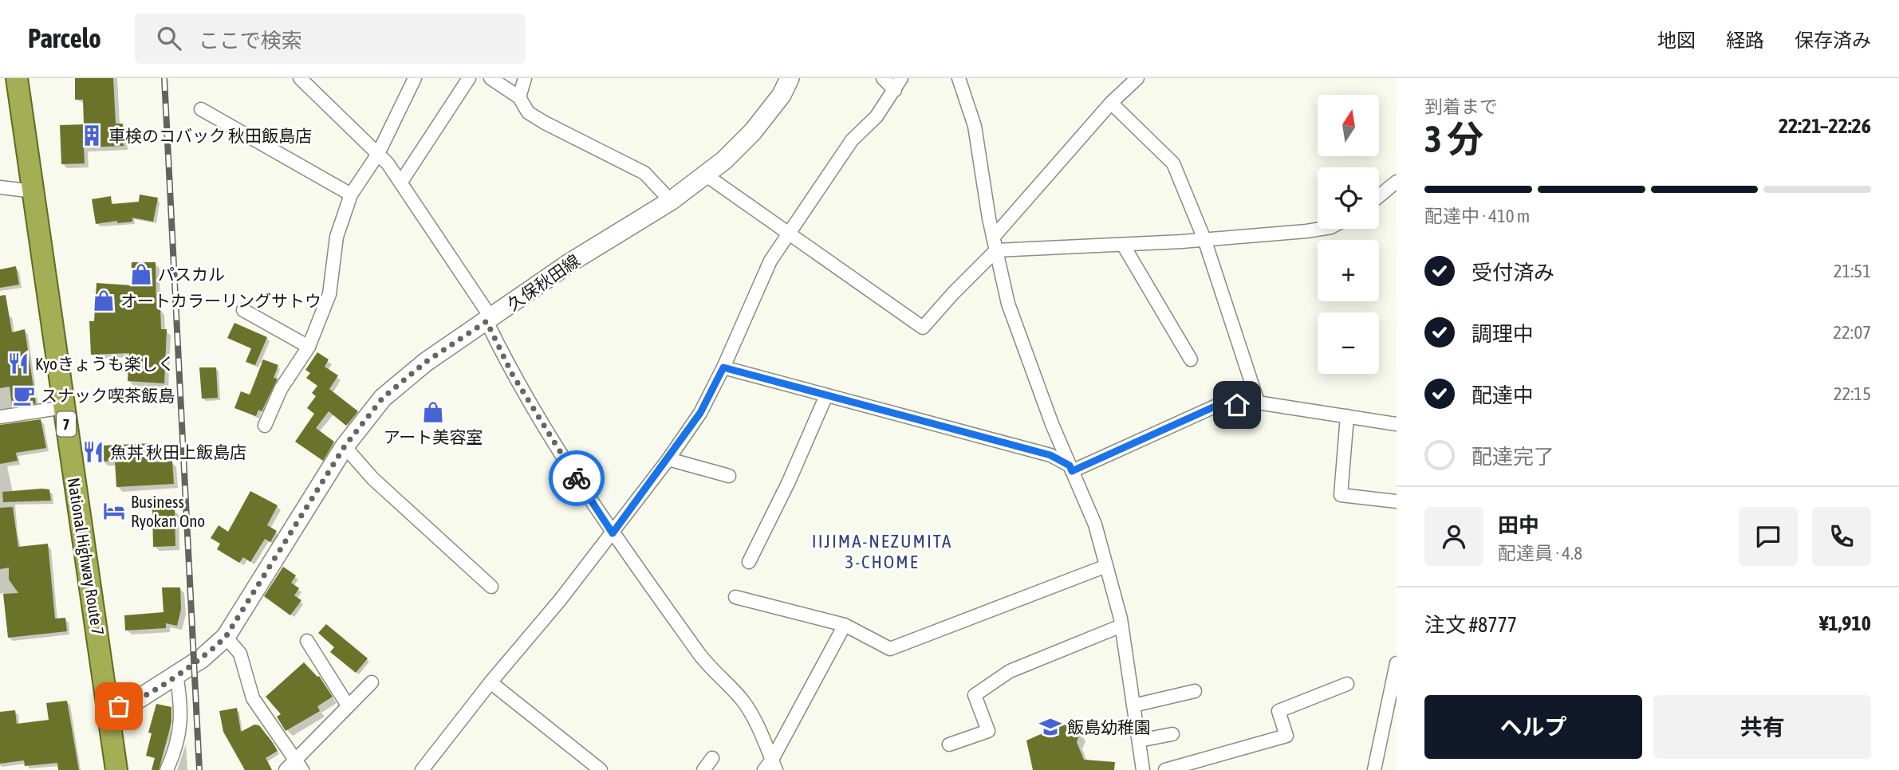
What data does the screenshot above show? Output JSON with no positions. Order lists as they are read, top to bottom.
{
  "streets": {
    "highway": ["7", "National Highway Route 7"],
    "main road": ["久保秋田線"]
  },
  "crossings": [
    ["久保秋田線", "National Highway Route 7"]
  ],
  "districts": ["IIJIMA-NEZUMITA 3-CHOME"],
  "places": {
    "building": ["車検のコバック 秋田飯島店"],
    "shop": ["パスカル", "オートカラーリングサトウ", "アート美容室"],
    "restaurant": ["Kyoきょうも楽しく", "魚丼 秋田上飯島店"],
    "cafe": ["スナック喫茶飯島"],
    "hotel": ["Business Ryokan Ono"],
    "school or university": ["飯島幼稚園"]
  },
  "north": "top",
  "page": {
    "header": "Parcelo",
    "search": "ここで検索",
    "nav": ["地図", "経路", "保存済み"],
    "heading": ["3 分", "到着まで", "22:21–22:26"],
    "panel": [
      "田中",
      "配達員 · 4.8",
      "注文 #8777",
      "¥1,910"
    ],
    "map_buttons": ["+", "−"],
    "bar": "配達中 · 410 m",
    "list": [
      ["受付済み", "21:51"],
      ["調理中", "22:07"],
      ["配達中", "22:15"],
      "配達完了"
    ],
    "buttons": ["ヘルプ", "共有"]
  }
}
